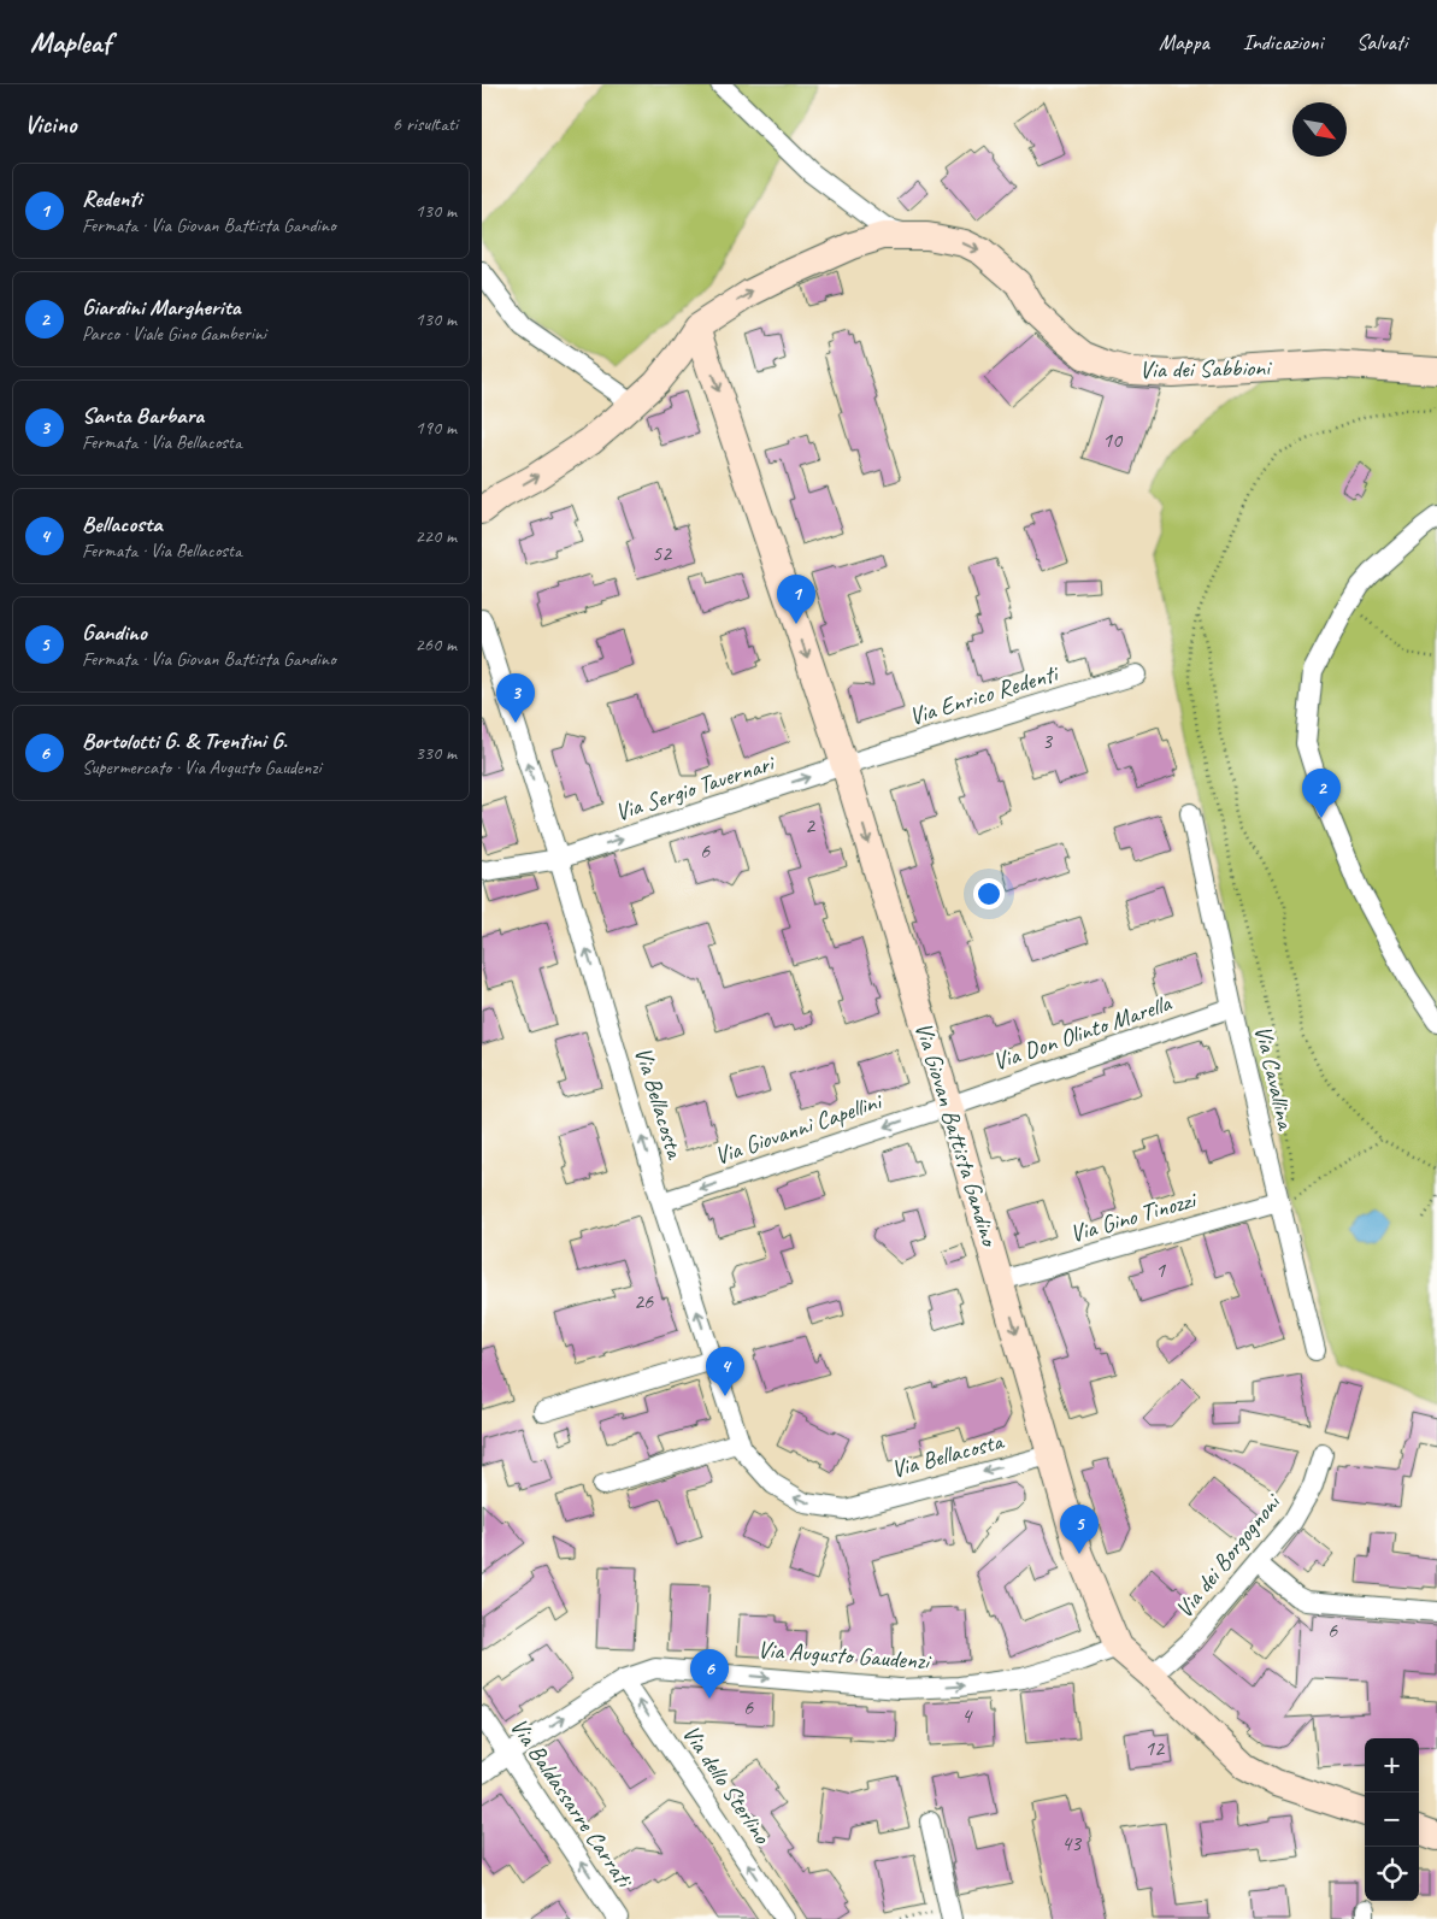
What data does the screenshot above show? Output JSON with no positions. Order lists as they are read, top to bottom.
{
  "streets": {
    "street": [
      "Via dei Sabbioni",
      "Via Enrico Redenti",
      "Via Sergio Tavernari",
      "Via Don Olinto Marella",
      "Via Cavallina",
      "Via Bellacosta",
      "Via Giovanni Capellini",
      "Via Giovan Battista Gandino",
      "Via Gino Tinozzi",
      "Via dei Borgognoni",
      "Via Augusto Gaudenzi",
      "Via dello Sterlino",
      "Via Baldassarre Carrati"
    ]
  },
  "crossings": [
    ["Via dei Sabbioni", "Via Giovan Battista Gandino"],
    ["Via Enrico Redenti", "Via Sergio Tavernari"],
    ["Via Enrico Redenti", "Via Giovan Battista Gandino"],
    ["Via Sergio Tavernari", "Via Bellacosta"],
    ["Via Sergio Tavernari", "Via Giovan Battista Gandino"],
    ["Via Don Olinto Marella", "Via Cavallina"],
    ["Via Don Olinto Marella", "Via Giovanni Capellini"],
    ["Via Don Olinto Marella", "Via Giovan Battista Gandino"],
    ["Via Cavallina", "Via Gino Tinozzi"],
    ["Via Bellacosta", "Via Giovanni Capellini"],
    ["Via Bellacosta", "Via Giovan Battista Gandino"],
    ["Via Giovanni Capellini", "Via Giovan Battista Gandino"],
    ["Via Giovan Battista Gandino", "Via Gino Tinozzi"],
    ["Via Giovan Battista Gandino", "Via dei Borgognoni"],
    ["Via Giovan Battista Gandino", "Via Augusto Gaudenzi"],
    ["Via Augusto Gaudenzi", "Via dello Sterlino"],
    ["Via Augusto Gaudenzi", "Via Baldassarre Carrati"]
  ],
  "one_way": [
    "Via dei Sabbioni",
    "Via Sergio Tavernari",
    "Via Bellacosta",
    "Via Giovanni Capellini",
    "Via Giovan Battista Gandino",
    "Via Augusto Gaudenzi",
    "Via dello Sterlino",
    "Via Baldassarre Carrati"
  ],
  "house_numbers": [
    "10",
    "52",
    "3",
    "2",
    "6",
    "1",
    "26",
    "6",
    "6",
    "4",
    "12",
    "43"
  ],
  "north": "bottom right",
  "page": {
    "header": "Mapleaf",
    "nav": ["Mappa", "Indicazioni", "Salvati"],
    "heading": ["Vicino", "6 risultati"],
    "list": [
      {
        "mark": "1",
        "name": "Redenti",
        "note": "Fermata · Via Giovan Battista Gandino",
        "value": "130 m"
      },
      {
        "mark": "2",
        "name": "Giardini Margherita",
        "note": "Parco · Viale Gino Gamberini",
        "value": "130 m"
      },
      {
        "mark": "3",
        "name": "Santa Barbara",
        "note": "Fermata · Via Bellacosta",
        "value": "190 m"
      },
      {
        "mark": "4",
        "name": "Bellacosta",
        "note": "Fermata · Via Bellacosta",
        "value": "220 m"
      },
      {
        "mark": "5",
        "name": "Gandino",
        "note": "Fermata · Via Giovan Battista Gandino",
        "value": "260 m"
      },
      {
        "mark": "6",
        "name": "Bortolotti G. & Trentini G.",
        "note": "Supermercato · Via Augusto Gaudenzi",
        "value": "330 m"
      }
    ],
    "pins": [
      "1",
      "3",
      "2",
      "4",
      "5",
      "6"
    ],
    "map_buttons": ["+", "−"]
  }
}
